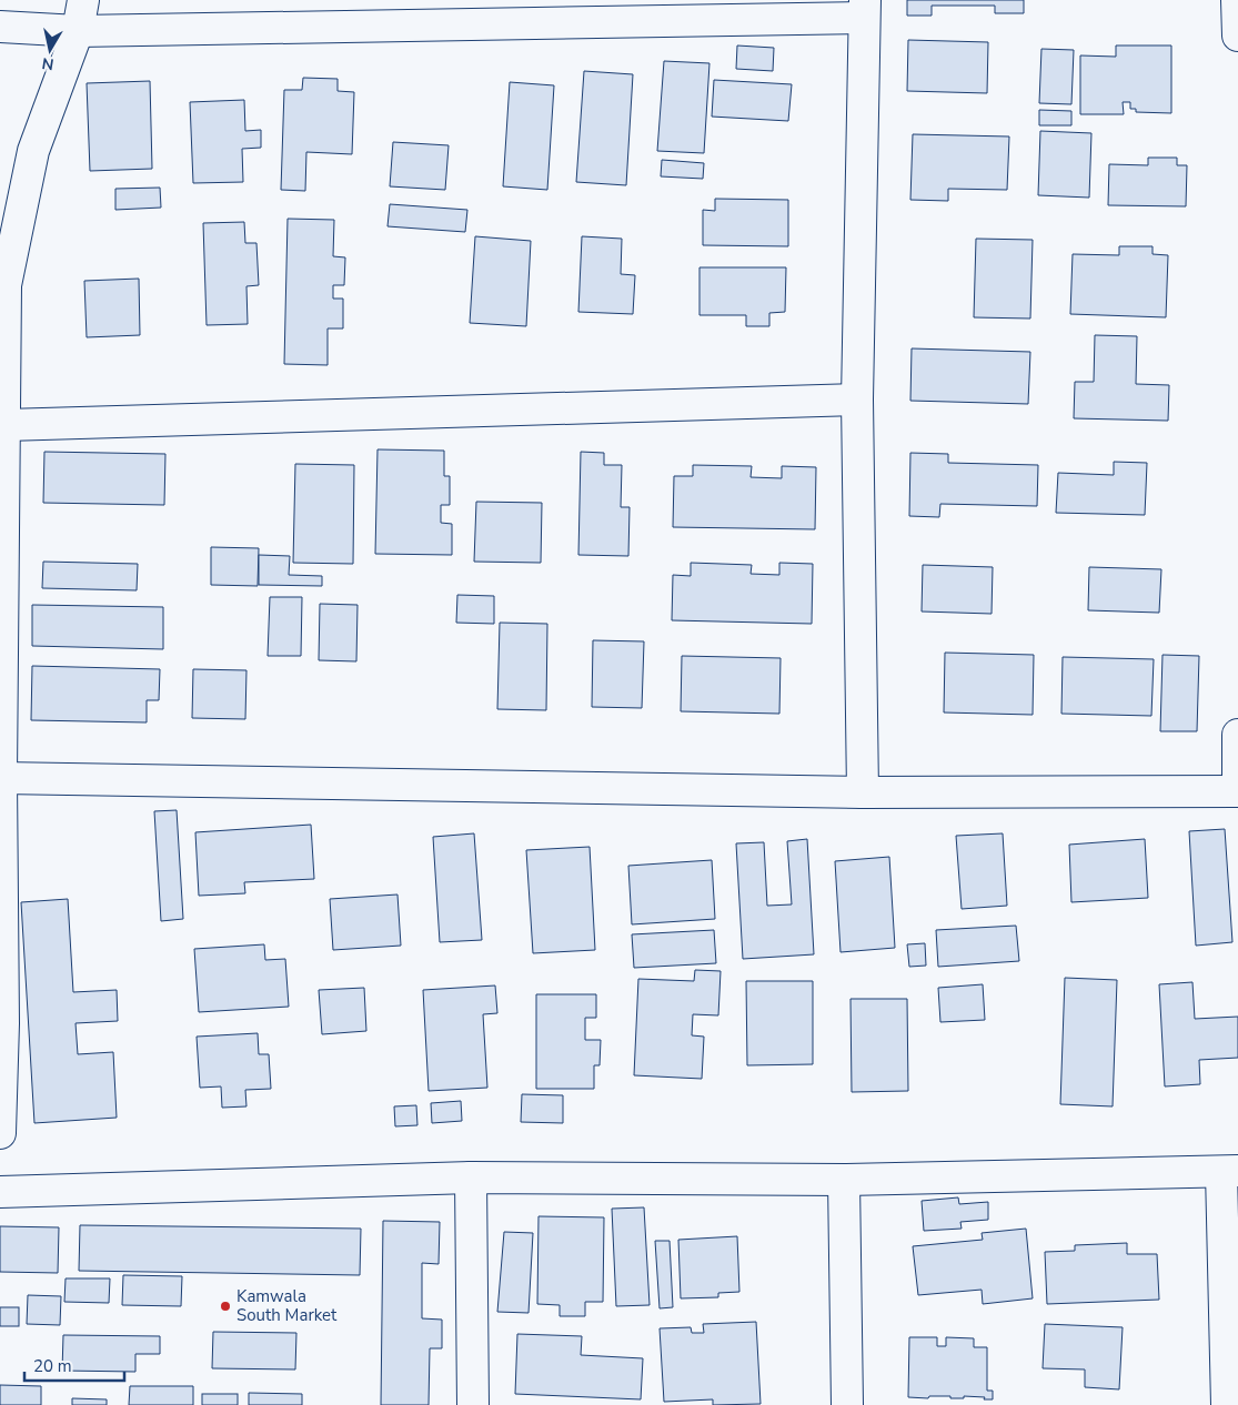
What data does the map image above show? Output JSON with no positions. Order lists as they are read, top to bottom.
{
  "places": ["Kamwala South Market"],
  "scale_bar": "20 m",
  "north": "bottom"
}
